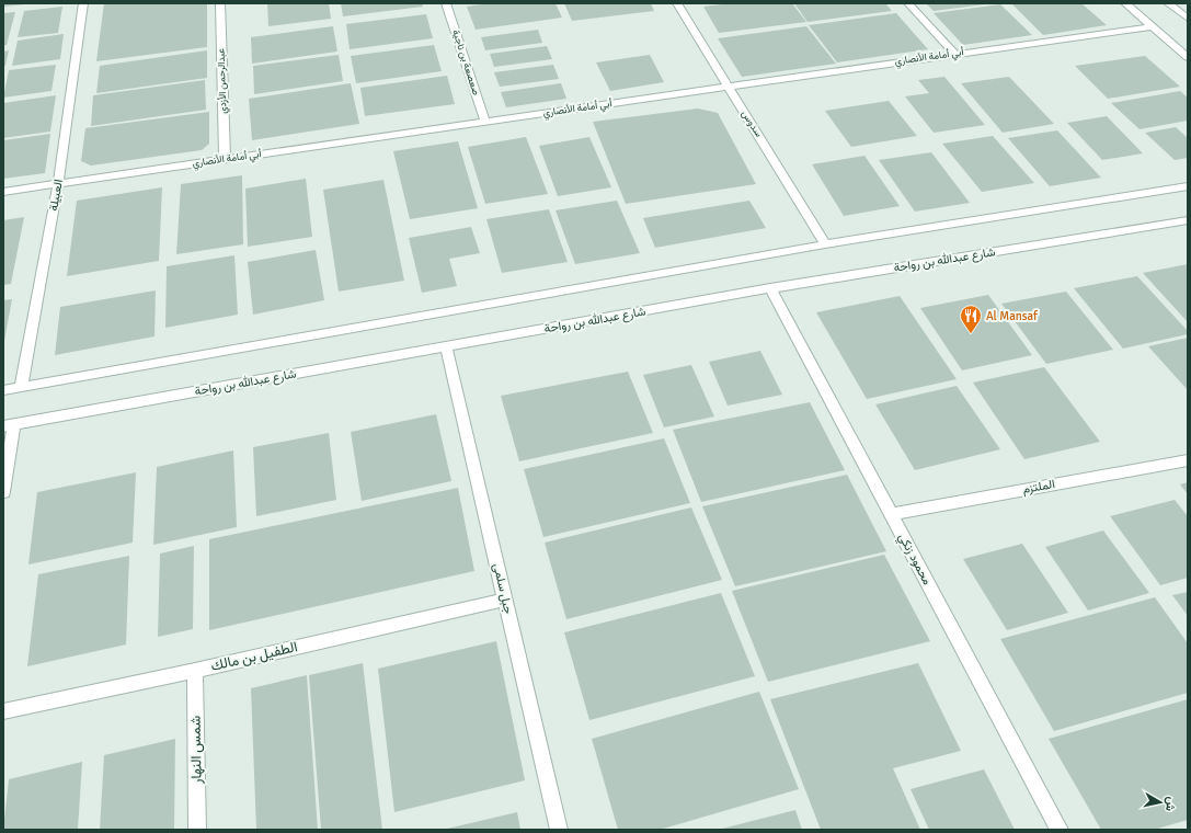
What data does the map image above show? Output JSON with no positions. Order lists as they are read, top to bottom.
{
  "streets": {
    "street": [
      "أبي أمامة الأنصاري",
      "صعصعة بن ناجية",
      "عبدالرحمن الأزدي",
      "سدوس",
      "العبيلة",
      "شارع عبدالله بن رواحة",
      "الملتزم",
      "محمود زنكي",
      "جبل سلمى",
      "الطفيل بن مالك",
      "شمس النهار"
    ]
  },
  "crossings": [
    ["أبي أمامة الأنصاري", "صعصعة بن ناجية"],
    ["أبي أمامة الأنصاري", "عبدالرحمن الأزدي"],
    ["أبي أمامة الأنصاري", "سدوس"],
    ["أبي أمامة الأنصاري", "العبيلة"],
    ["شارع عبدالله بن رواحة", "محمود زنكي"],
    ["شارع عبدالله بن رواحة", "جبل سلمى"],
    ["الملتزم", "محمود زنكي"],
    ["جبل سلمى", "الطفيل بن مالك"],
    ["الطفيل بن مالك", "شمس النهار"]
  ],
  "places": {
    "restaurant": ["Al Mansaf"]
  },
  "north": "right"
}
